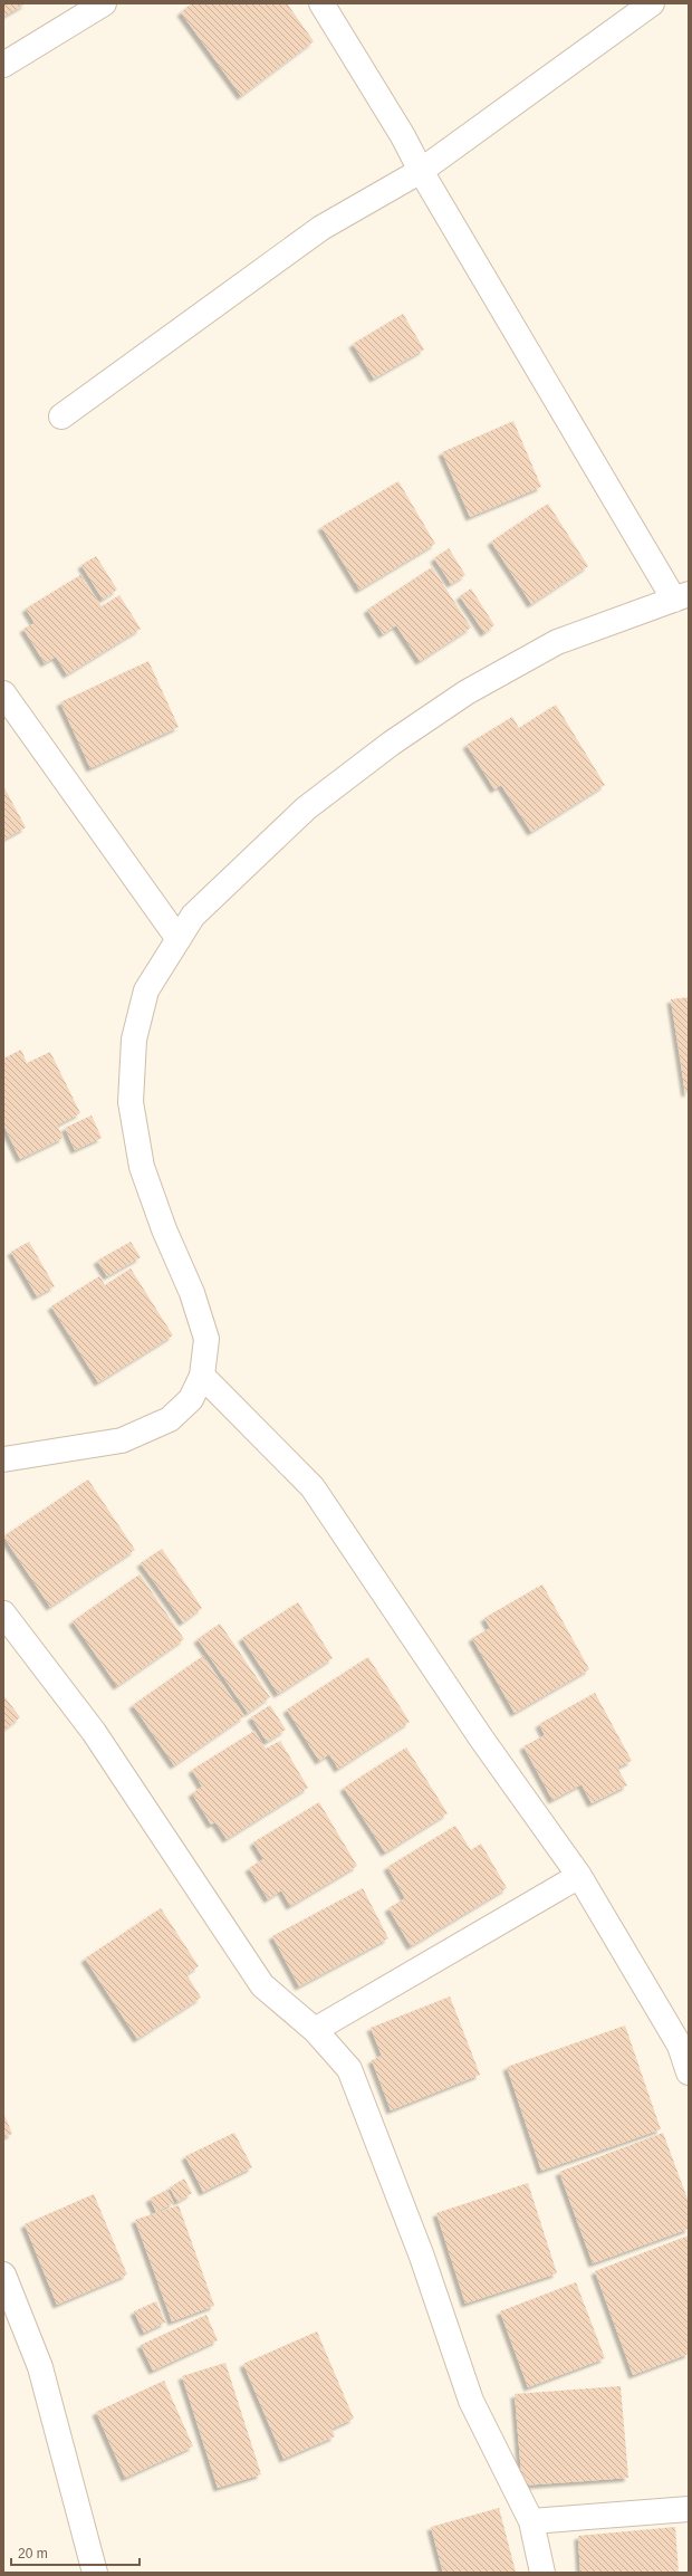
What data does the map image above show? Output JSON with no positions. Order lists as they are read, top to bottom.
{
  "scale_bar": "20 m"
}
